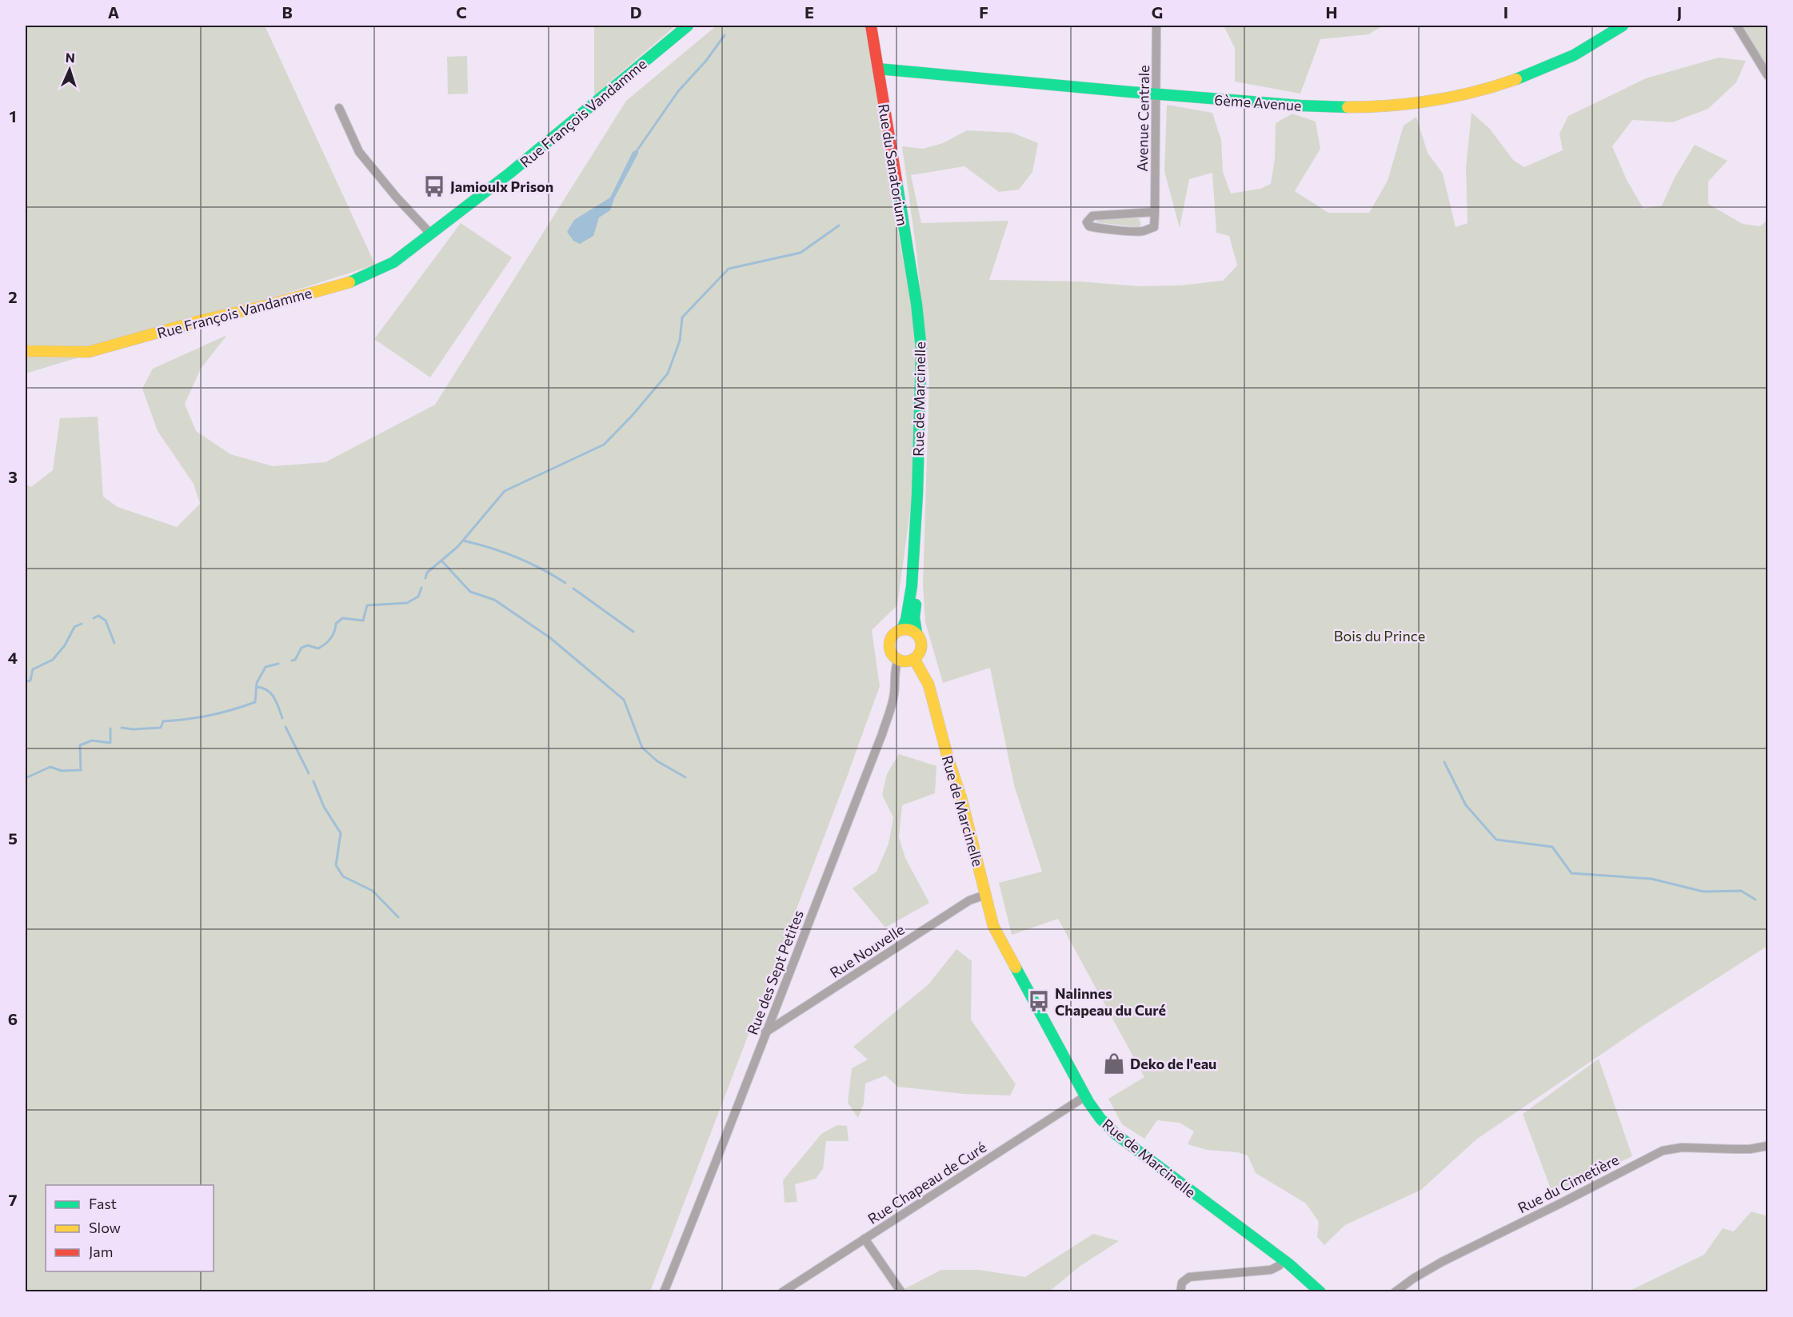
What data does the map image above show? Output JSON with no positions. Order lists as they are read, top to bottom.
{
  "streets": {
    "street": [
      "6ème Avenue",
      "Rue François Vandamme",
      "Avenue Centrale",
      "Rue du Sanatorium",
      "Rue de Marcinelle",
      "Rue Nouvelle",
      "Rue des Sept Petites",
      "Rue Chapeau de Curé",
      "Rue du Cimetière"
    ]
  },
  "crossings": [
    ["6ème Avenue", "Avenue Centrale"],
    ["6ème Avenue", "Rue du Sanatorium"],
    ["Rue du Sanatorium", "Rue de Marcinelle"],
    ["Rue de Marcinelle", "Rue Nouvelle"],
    ["Rue de Marcinelle", "Rue des Sept Petites"],
    ["Rue de Marcinelle", "Rue Chapeau de Curé"],
    ["Rue Nouvelle", "Rue des Sept Petites"]
  ],
  "parks": ["Bois du Prince"],
  "places": {
    "bus stop": ["Jamioulx Prison", "Nalinnes Chapeau du Curé"],
    "shop": ["Deko de l'eau"]
  },
  "legend": ["Fast", "Slow", "Jam"],
  "north": "top",
  "grid": {
    "columns": [
      "A",
      "B",
      "C",
      "D",
      "E",
      "F",
      "G",
      "H",
      "I",
      "J"
    ],
    "rows": [
      "1",
      "2",
      "3",
      "4",
      "5",
      "6",
      "7"
    ]
  }
}
